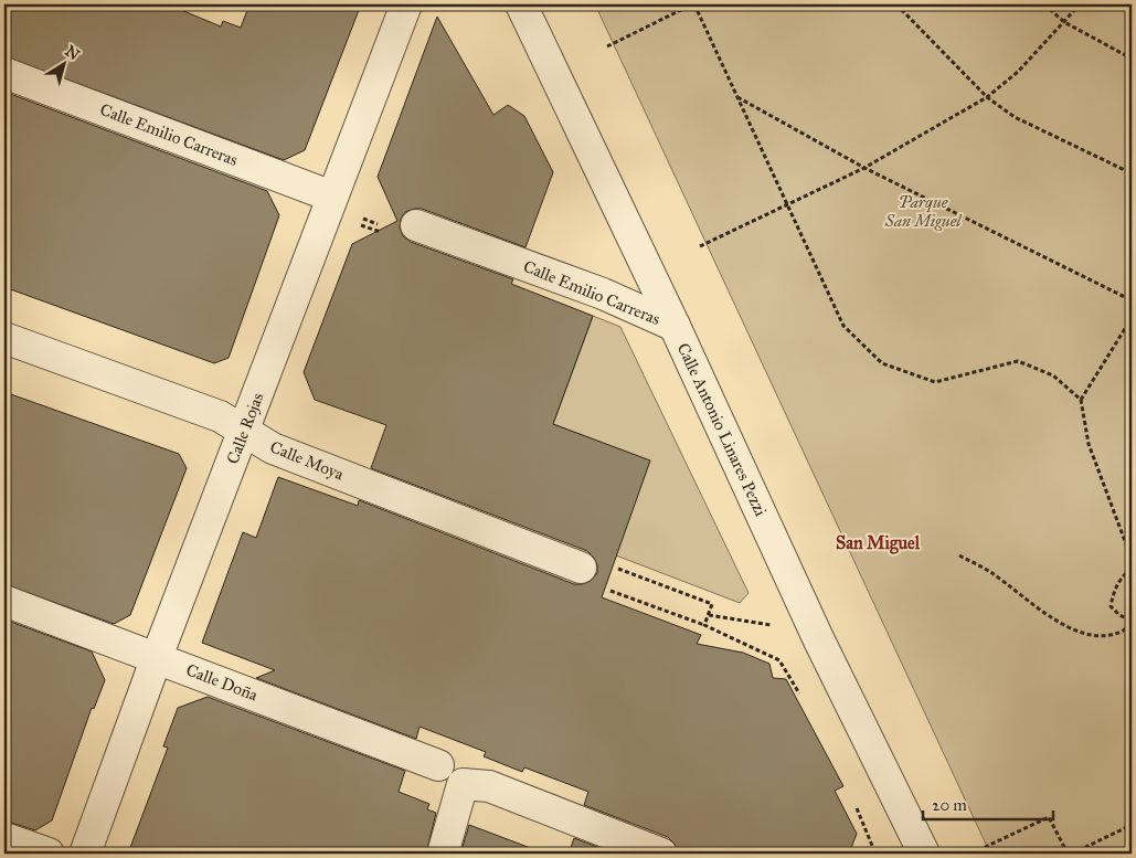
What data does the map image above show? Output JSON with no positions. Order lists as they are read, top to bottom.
{
  "streets": {
    "street": [
      "Calle Emilio Carreras",
      "Calle Rojas",
      "Calle Antonio Linares Pezzi",
      "Calle Moya",
      "Calle Doña"
    ]
  },
  "crossings": [
    ["Calle Emilio Carreras", "Calle Rojas"],
    ["Calle Emilio Carreras", "Calle Antonio Linares Pezzi"],
    ["Calle Rojas", "Calle Moya"],
    ["Calle Rojas", "Calle Doña"]
  ],
  "districts": ["San Miguel"],
  "parks": ["Parque San Miguel"],
  "scale_bar": "20 m",
  "north": "top right"
}
